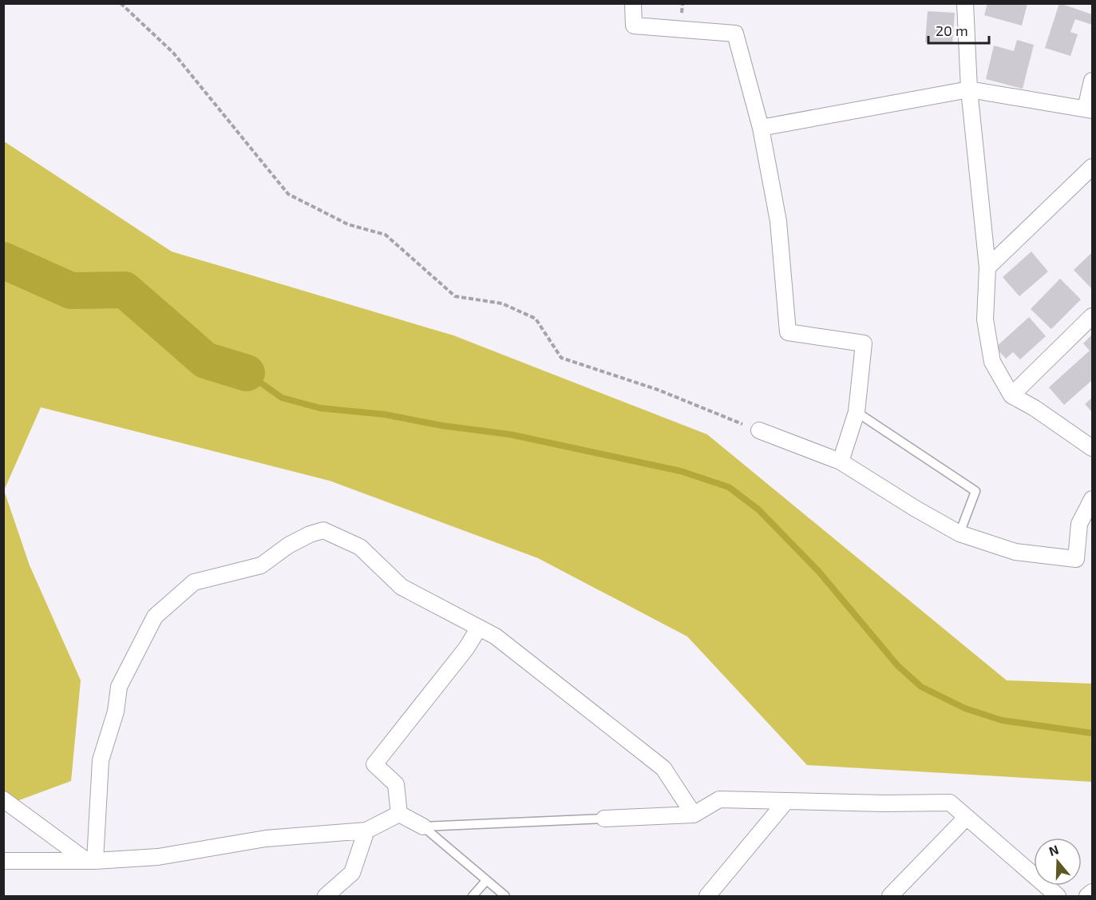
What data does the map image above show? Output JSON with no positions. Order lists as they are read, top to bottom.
{
  "scale_bar": "20 m",
  "north": "top"
}
